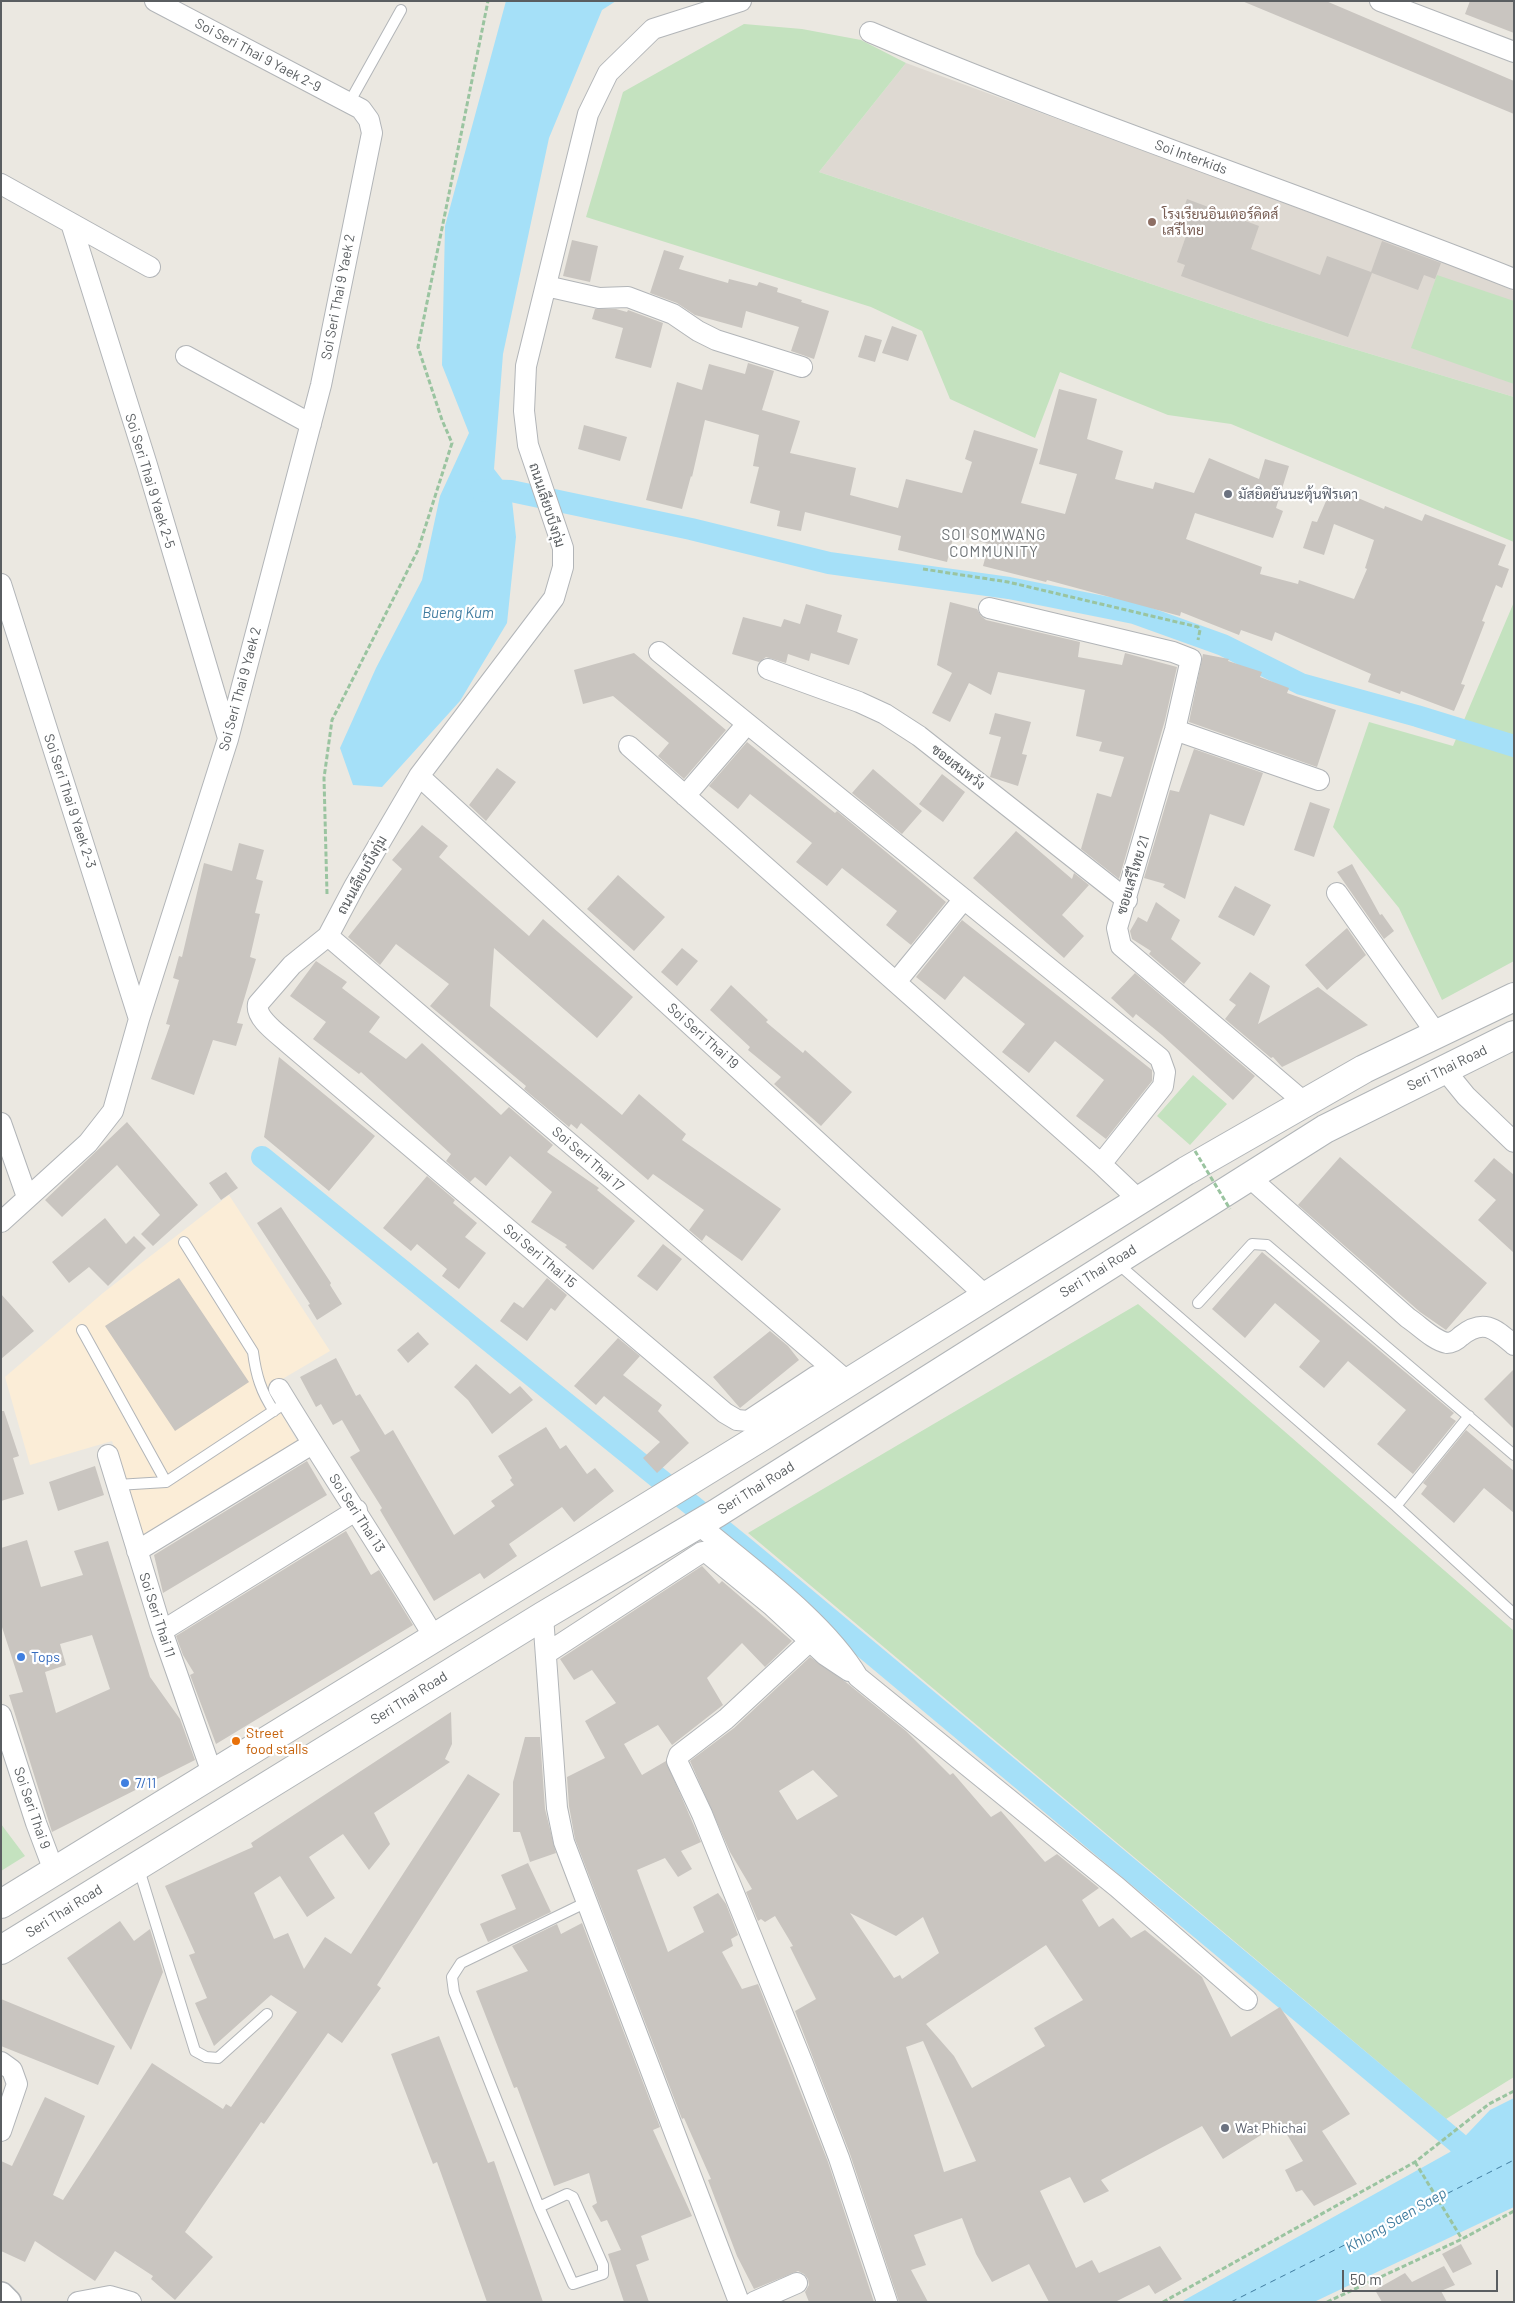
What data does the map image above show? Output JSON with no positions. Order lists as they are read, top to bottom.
{
  "streets": {
    "main road": ["Seri Thai Road"],
    "street": [
      "Soi Seri Thai 9 Yaek 2-9",
      "Soi Interkids",
      "Soi Seri Thai 9 Yaek 2",
      "Soi Seri Thai 9 Yaek 2-5",
      "ถนนเลียบบึงกุ่ม",
      "ซอยสมหวัง",
      "Soi Seri Thai 9 Yaek 2-3",
      "ซอยเสรีไทย 21",
      "Soi Seri Thai 19",
      "Soi Seri Thai 17",
      "Soi Seri Thai 15",
      "Soi Seri Thai 13",
      "Soi Seri Thai 11",
      "Soi Seri Thai 9"
    ]
  },
  "crossings": [
    ["Soi Seri Thai 9 Yaek 2-9", "Soi Seri Thai 9 Yaek 2"],
    ["Soi Seri Thai 9 Yaek 2", "Soi Seri Thai 9 Yaek 2-5"],
    ["Soi Seri Thai 9 Yaek 2", "Soi Seri Thai 9 Yaek 2-3"],
    ["ถนนเลียบบึงกุ่ม", "Soi Seri Thai 19"],
    ["ถนนเลียบบึงกุ่ม", "Soi Seri Thai 17"],
    ["ถนนเลียบบึงกุ่ม", "Soi Seri Thai 15"],
    ["ซอยสมหวัง", "ซอยเสรีไทย 21"],
    ["Soi Seri Thai 17", "Soi Seri Thai 15"]
  ],
  "districts": ["SOI SOMWANG COMMUNITY"],
  "water": ["Bueng Kum", "Khlong Saen Saep"],
  "places": [
    "โรงเรียนอินเตอร์คิดส์ เสรีไทย",
    "มัสยิดยันนะตุ้นฟิรเดา",
    "Tops",
    "Street food stalls",
    "7/11",
    "Wat Phichai"
  ],
  "scale_bar": "50 m"
}
